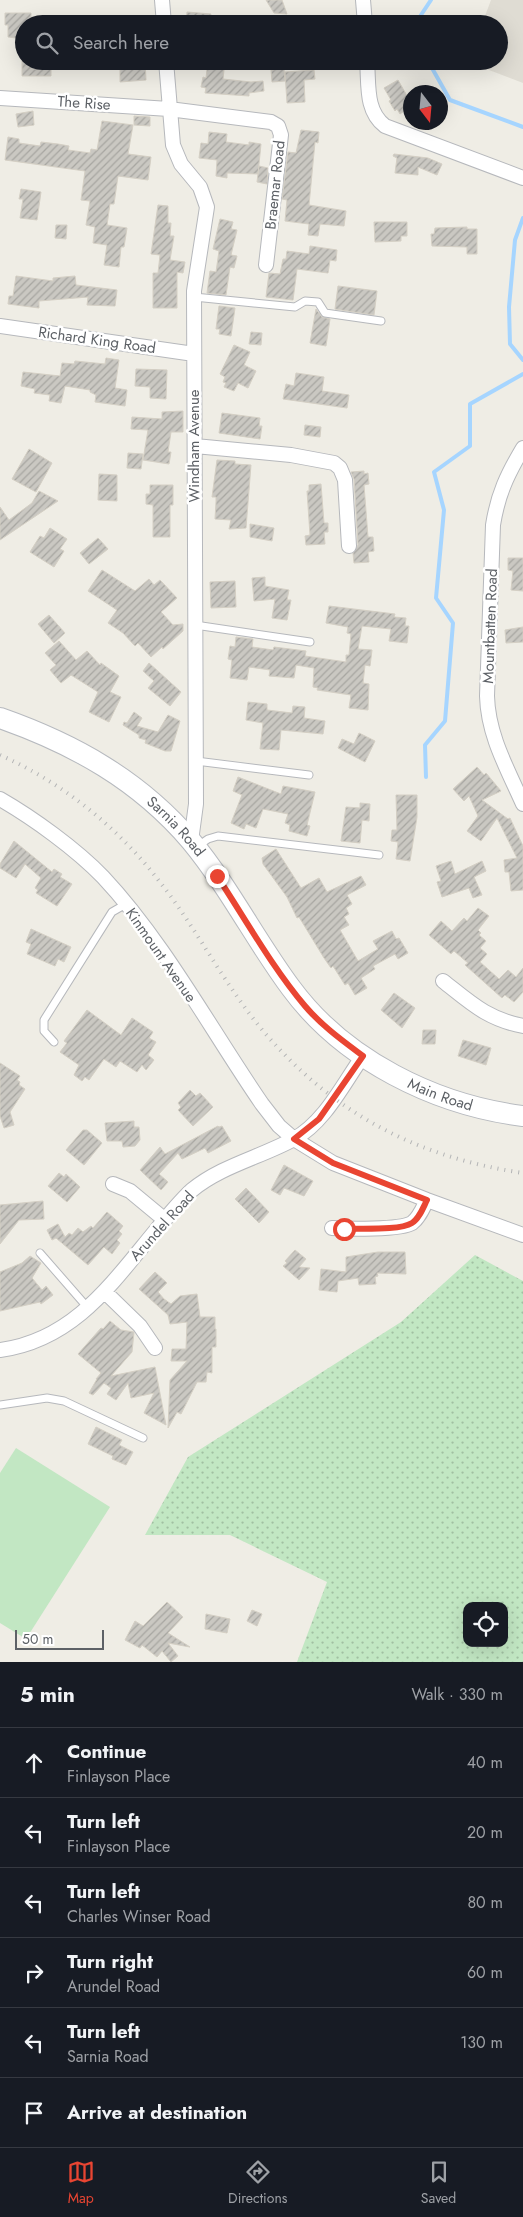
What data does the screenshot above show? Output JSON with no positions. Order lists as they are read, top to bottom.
{
  "streets": {
    "main road": ["Sarnia Road", "Main Road"],
    "street": [
      "The Rise",
      "Braemar Road",
      "Richard King Road",
      "Windham Avenue",
      "Mountbatten Road",
      "Kinmount Avenue",
      "Arundel Road"
    ]
  },
  "crossings": [
    ["The Rise", "Braemar Road"],
    ["The Rise", "Windham Avenue"],
    ["Braemar Road", "Windham Avenue"],
    ["Richard King Road", "Windham Avenue"],
    ["Windham Avenue", "Sarnia Road"],
    ["Sarnia Road", "Main Road"],
    ["Sarnia Road", "Arundel Road"],
    ["Kinmount Avenue", "Arundel Road"],
    ["Main Road", "Arundel Road"]
  ],
  "scale_bar": "50 m",
  "north": "bottom",
  "page": {
    "search": "Search here",
    "scale": "50 m",
    "heading": ["5 min", "Walk · 330 m"],
    "list": [
      ["Continue", "Finlayson Place", "40 m"],
      ["Turn left", "Finlayson Place", "20 m"],
      ["Turn left", "Charles Winser Road", "80 m"],
      ["Turn right", "Arundel Road", "60 m"],
      ["Turn left", "Sarnia Road", "130 m"],
      "Arrive at destination"
    ],
    "nav": ["Map", "Directions", "Saved"]
  }
}
